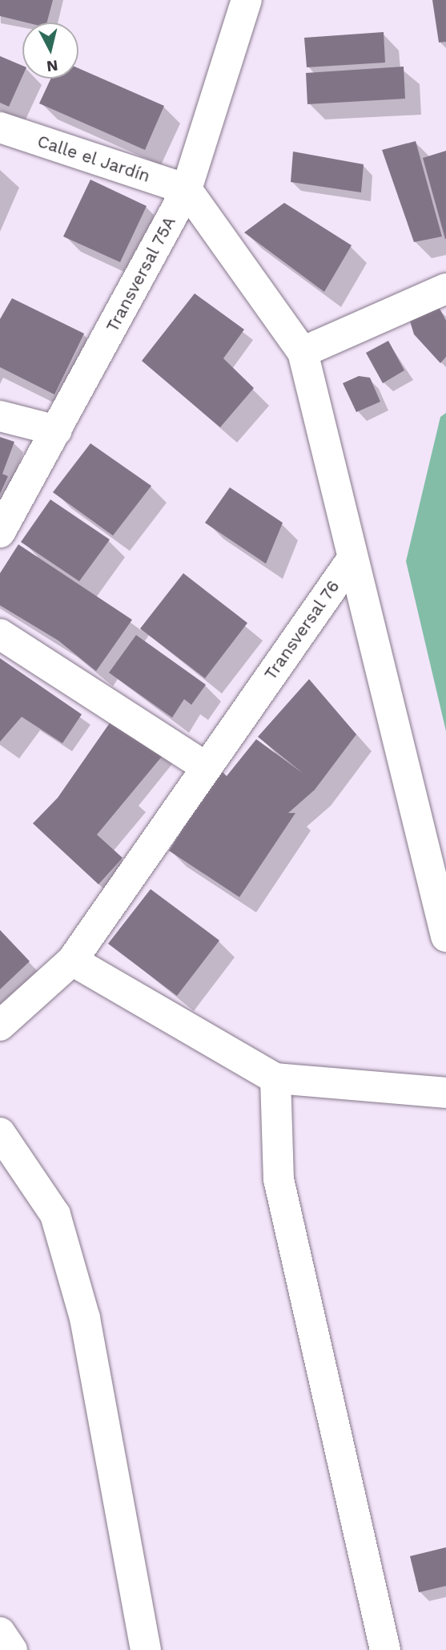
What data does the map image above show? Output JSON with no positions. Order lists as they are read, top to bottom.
{
  "streets": {
    "street": ["Calle el Jardín", "Transversal 75A", "Transversal 76"]
  },
  "crossings": [
    ["Calle el Jardín", "Transversal 75A"]
  ],
  "north": "bottom"
}
